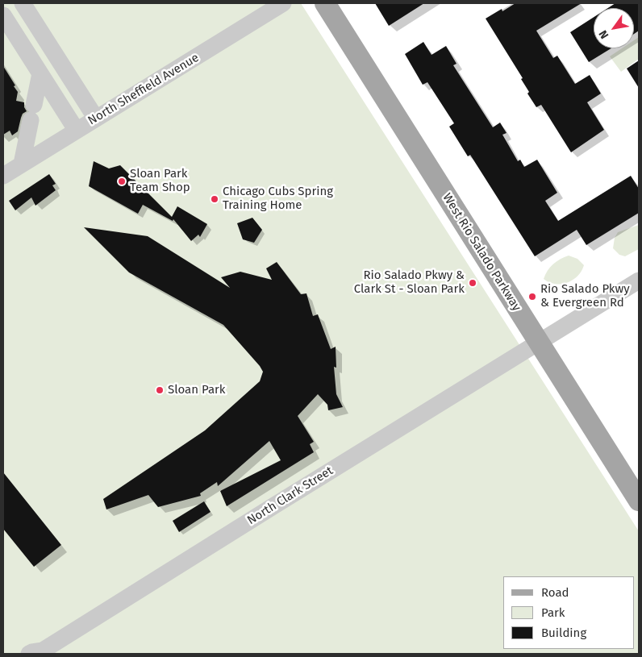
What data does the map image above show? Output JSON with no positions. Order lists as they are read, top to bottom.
{
  "streets": {
    "main road": ["West Rio Salado Parkway"],
    "street": ["North Sheffield Avenue", "North Clark Street"]
  },
  "crossings": [
    ["West Rio Salado Parkway", "North Clark Street"]
  ],
  "places": [
    "Sloan Park Team Shop",
    "Chicago Cubs Spring Training Home",
    "Rio Salado Pkwy & Clark St - Sloan Park",
    "Rio Salado Pkwy & Evergreen Rd",
    "Sloan Park"
  ],
  "legend": ["Road", "Park", "Building"],
  "north": "bottom left"
}
